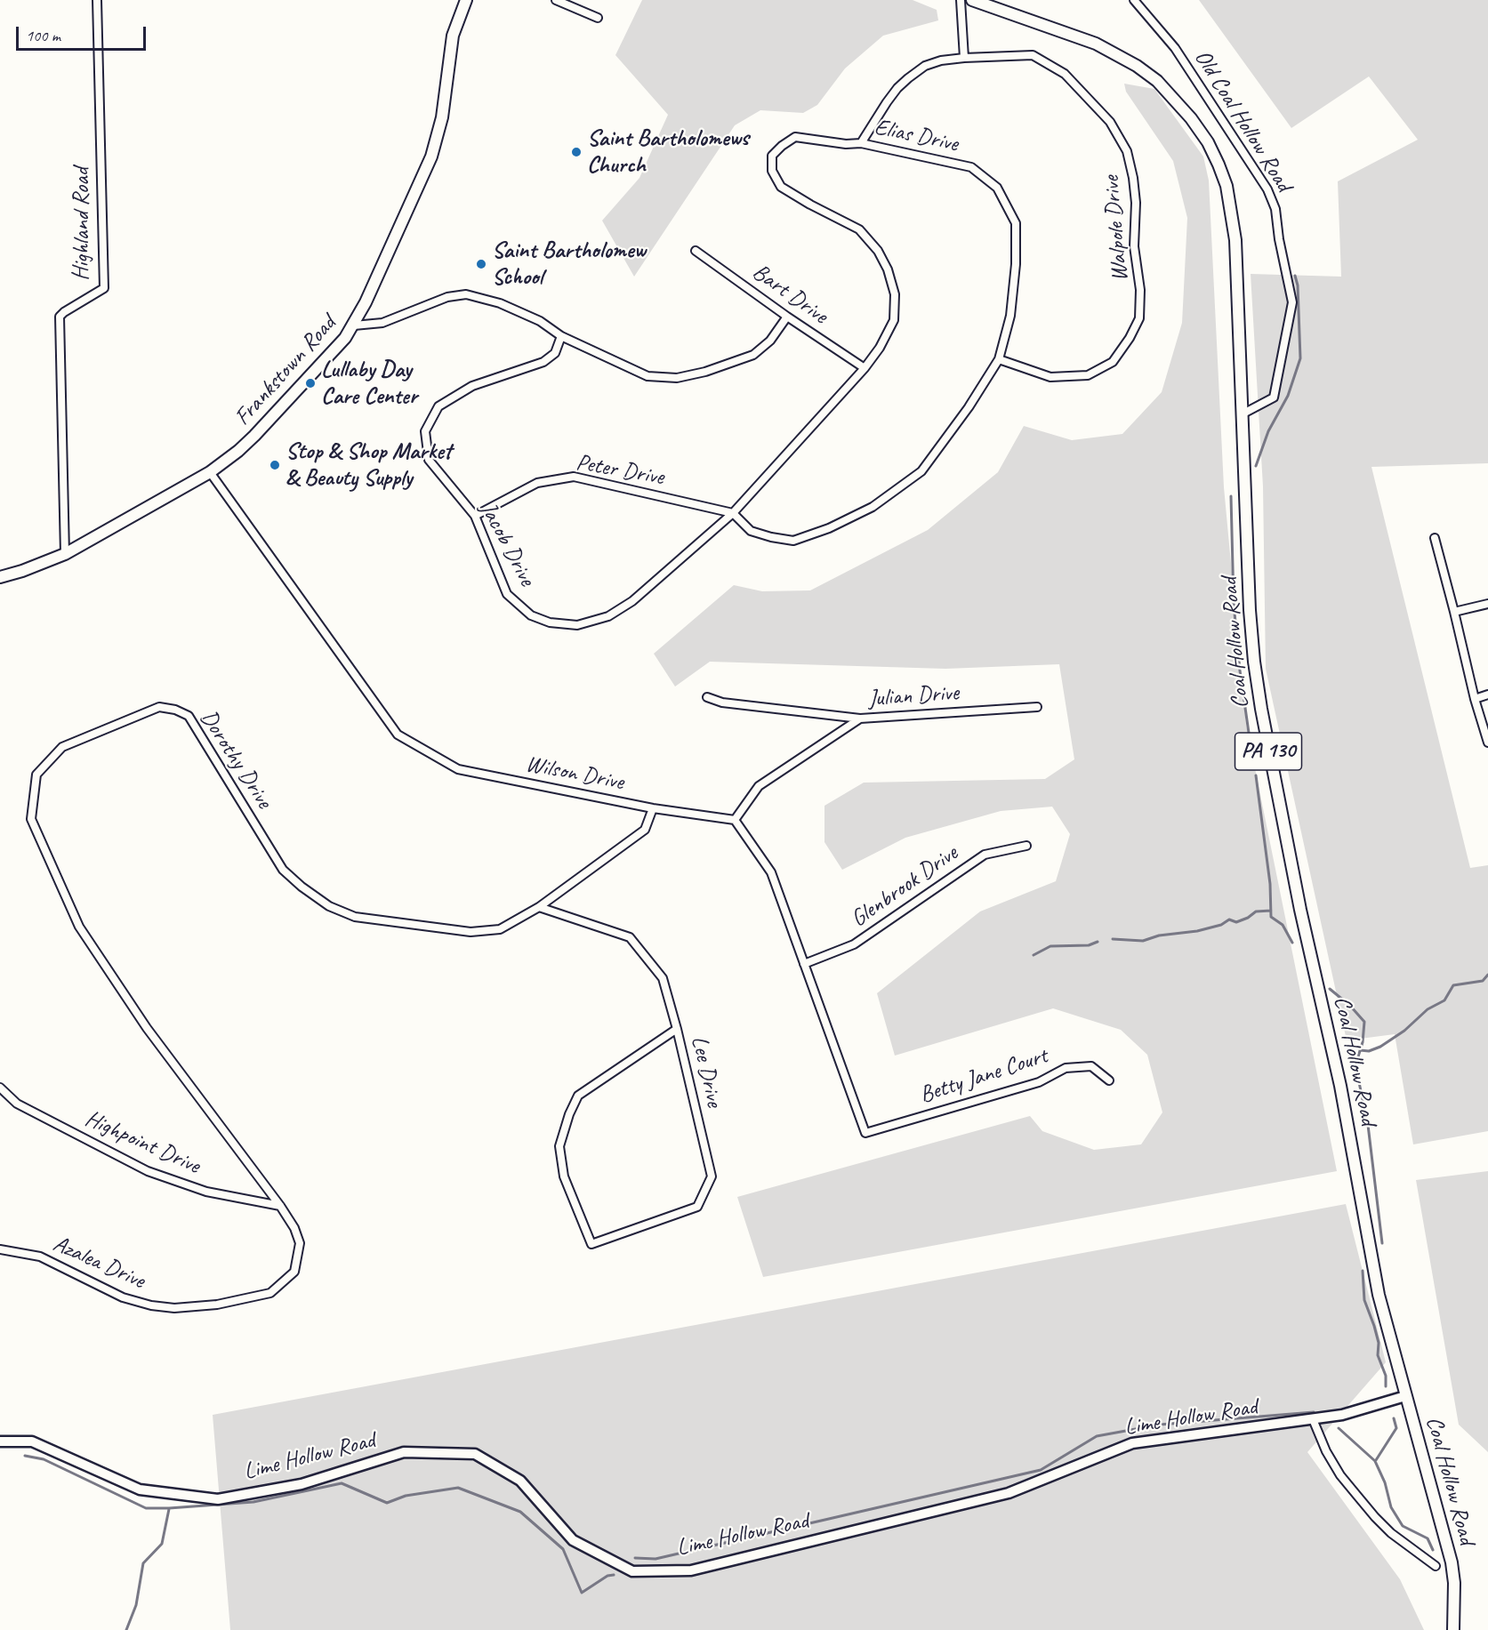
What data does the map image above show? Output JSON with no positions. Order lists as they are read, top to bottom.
{
  "streets": {
    "main road": ["Frankstown Road", "Coal Hollow Road", "PA 130"],
    "street": [
      "Old Coal Hollow Road",
      "Elias Drive",
      "Highland Road",
      "Walpole Drive",
      "Bart Drive",
      "Peter Drive",
      "Jacob Drive",
      "Julian Drive",
      "Dorothy Drive",
      "Wilson Drive",
      "Glenbrook Drive",
      "Lee Drive",
      "Betty Jane Court",
      "Highpoint Drive",
      "Azalea Drive",
      "Lime Hollow Road"
    ]
  },
  "crossings": [
    ["Old Coal Hollow Road", "Coal Hollow Road"],
    ["Elias Drive", "Walpole Drive"],
    ["Elias Drive", "Bart Drive"],
    ["Elias Drive", "Peter Drive"],
    ["Elias Drive", "Jacob Drive"],
    ["Highland Road", "Frankstown Road"],
    ["Frankstown Road", "Wilson Drive"],
    ["Peter Drive", "Jacob Drive"],
    ["Coal Hollow Road", "Lime Hollow Road"],
    ["Julian Drive", "Wilson Drive"],
    ["Dorothy Drive", "Wilson Drive"],
    ["Dorothy Drive", "Lee Drive"],
    ["Dorothy Drive", "Highpoint Drive"],
    ["Dorothy Drive", "Azalea Drive"],
    ["Glenbrook Drive", "Betty Jane Court"],
    ["Highpoint Drive", "Azalea Drive"]
  ],
  "places": [
    "Saint Bartholomews Church",
    "Saint Bartholomew School",
    "Lullaby Day Care Center",
    "Stop & Shop Market & Beauty Supply"
  ],
  "scale_bar": "100 m"
}
